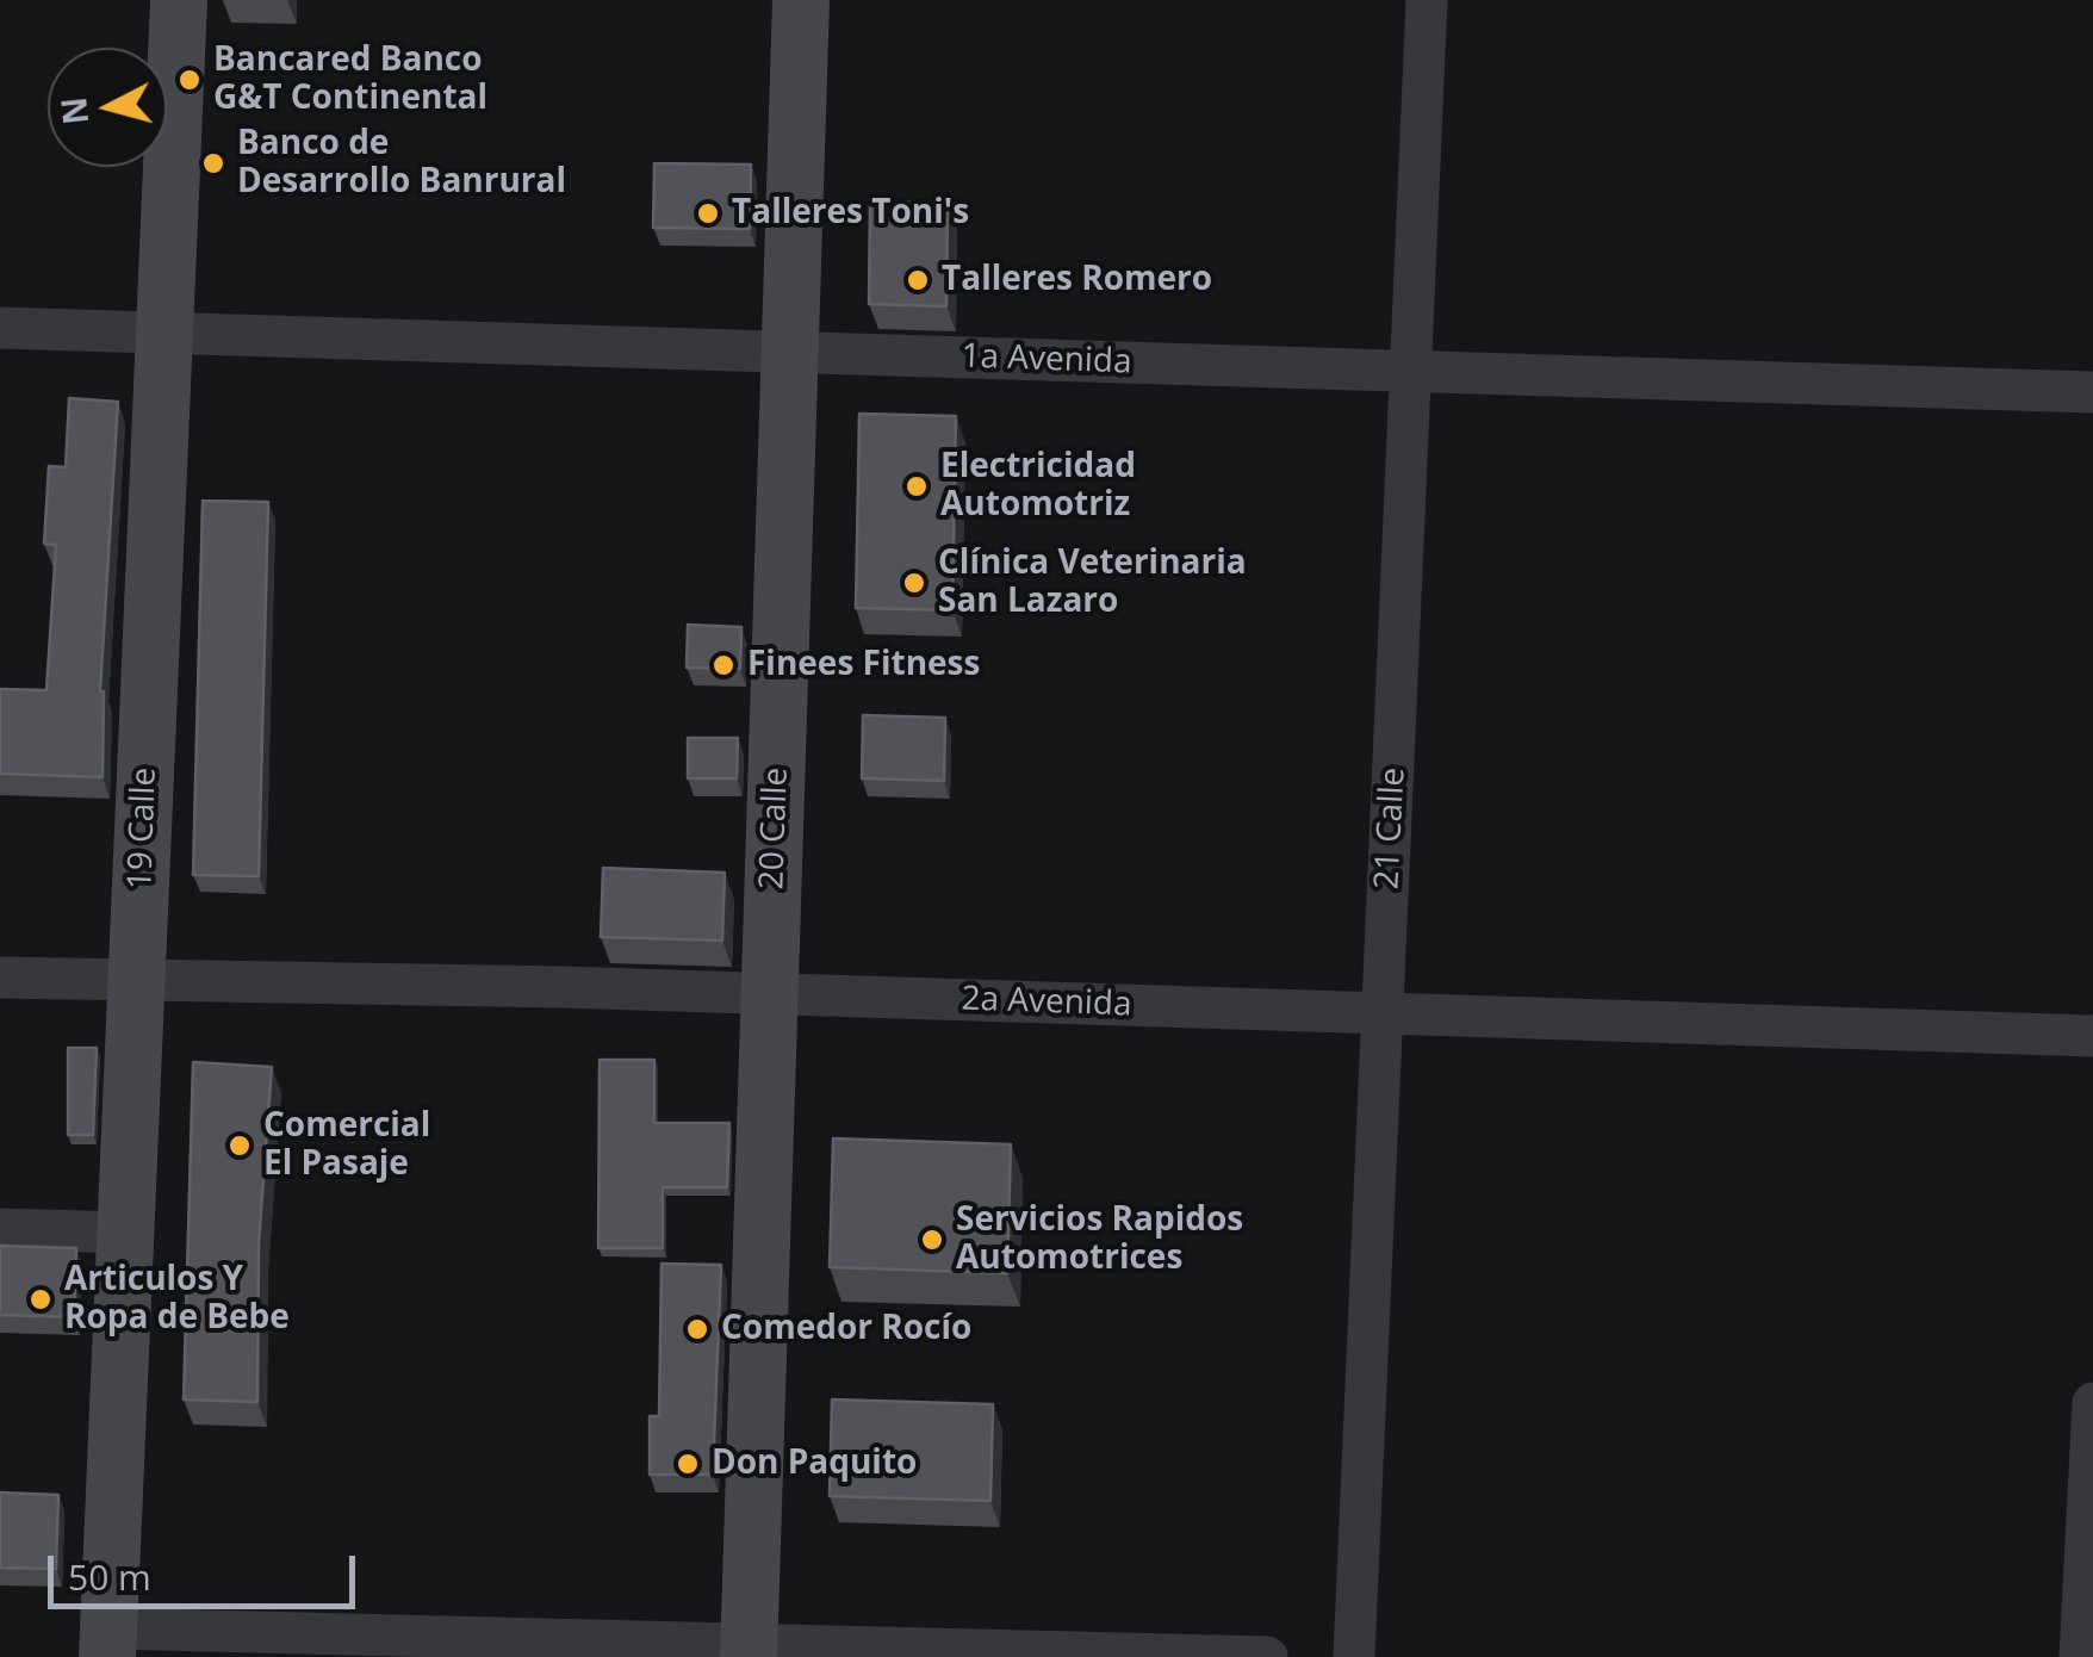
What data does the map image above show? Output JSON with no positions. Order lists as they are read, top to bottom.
{
  "streets": {
    "main road": ["19 Calle", "20 Calle"],
    "street": ["1a Avenida", "21 Calle", "2a Avenida"]
  },
  "crossings": [
    ["1a Avenida", "19 Calle"],
    ["1a Avenida", "20 Calle"],
    ["1a Avenida", "21 Calle"],
    ["19 Calle", "2a Avenida"],
    ["20 Calle", "2a Avenida"],
    ["21 Calle", "2a Avenida"]
  ],
  "places": [
    "Bancared Banco G&T Continental",
    "Banco de Desarrollo Banrural",
    "Talleres Toni's",
    "Talleres Romero",
    "Electricidad Automotriz",
    "Clínica Veterinaria San Lazaro",
    "Finees Fitness",
    "Comercial El Pasaje",
    "Servicios Rapidos Automotrices",
    "Articulos Y Ropa de Bebe",
    "Comedor Rocío",
    "Don Paquito"
  ],
  "scale_bar": "50 m",
  "north": "left"
}
